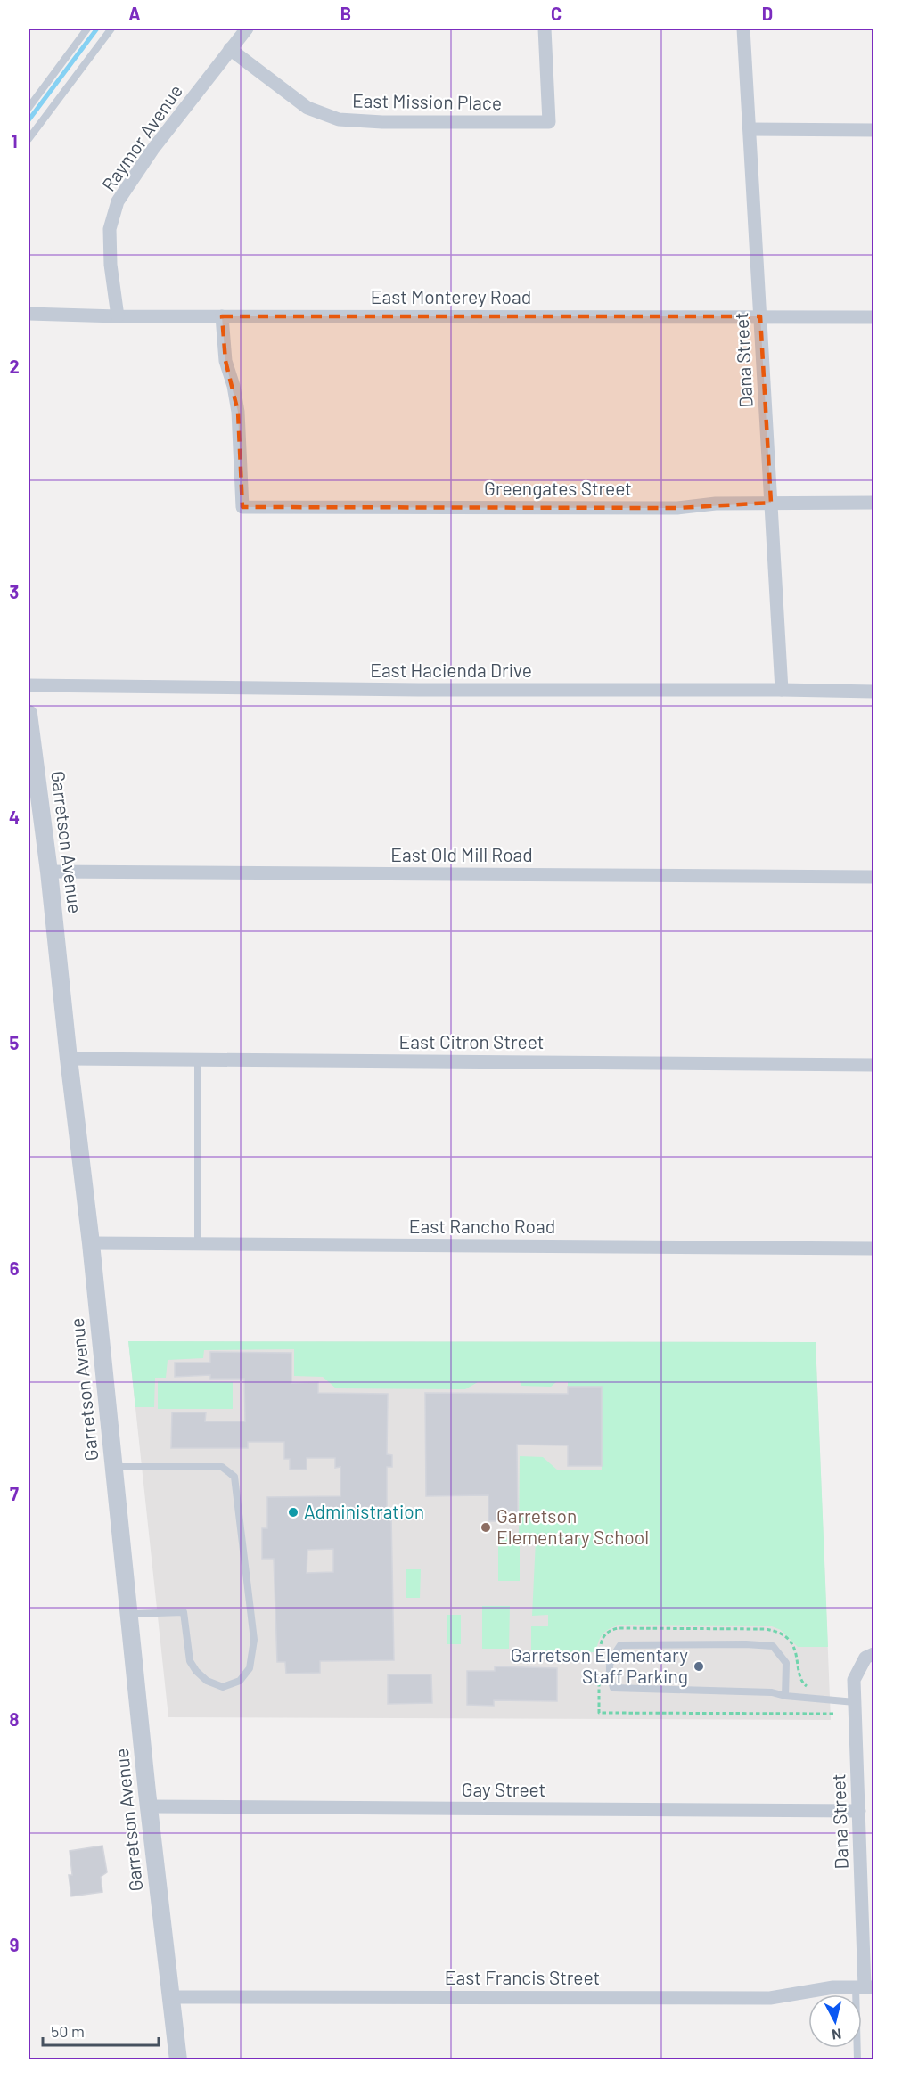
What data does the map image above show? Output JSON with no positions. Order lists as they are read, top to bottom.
{
  "streets": {
    "street": [
      "East Mission Place",
      "Raymor Avenue",
      "East Monterey Road",
      "Dana Street",
      "Greengates Street",
      "East Hacienda Drive",
      "Garretson Avenue",
      "East Old Mill Road",
      "East Citron Street",
      "East Rancho Road",
      "Gay Street",
      "East Francis Street"
    ]
  },
  "crossings": [
    ["East Mission Place", "Raymor Avenue"],
    ["Raymor Avenue", "East Monterey Road"],
    ["East Monterey Road", "Dana Street"],
    ["East Monterey Road", "Greengates Street"],
    ["Dana Street", "Greengates Street"],
    ["Dana Street", "East Hacienda Drive"],
    ["Dana Street", "Gay Street"],
    ["Dana Street", "East Francis Street"],
    ["Garretson Avenue", "East Old Mill Road"],
    ["Garretson Avenue", "East Citron Street"],
    ["Garretson Avenue", "East Rancho Road"],
    ["Garretson Avenue", "Gay Street"],
    ["Garretson Avenue", "East Francis Street"]
  ],
  "places": ["Administration", "Garretson Elementary School", "Garretson Elementary Staff Parking"],
  "scale_bar": "50 m",
  "north": "bottom",
  "grid": {
    "columns": [
      "A",
      "B",
      "C",
      "D"
    ],
    "rows": [
      "1",
      "2",
      "3",
      "4",
      "5",
      "6",
      "7",
      "8",
      "9"
    ]
  }
}
